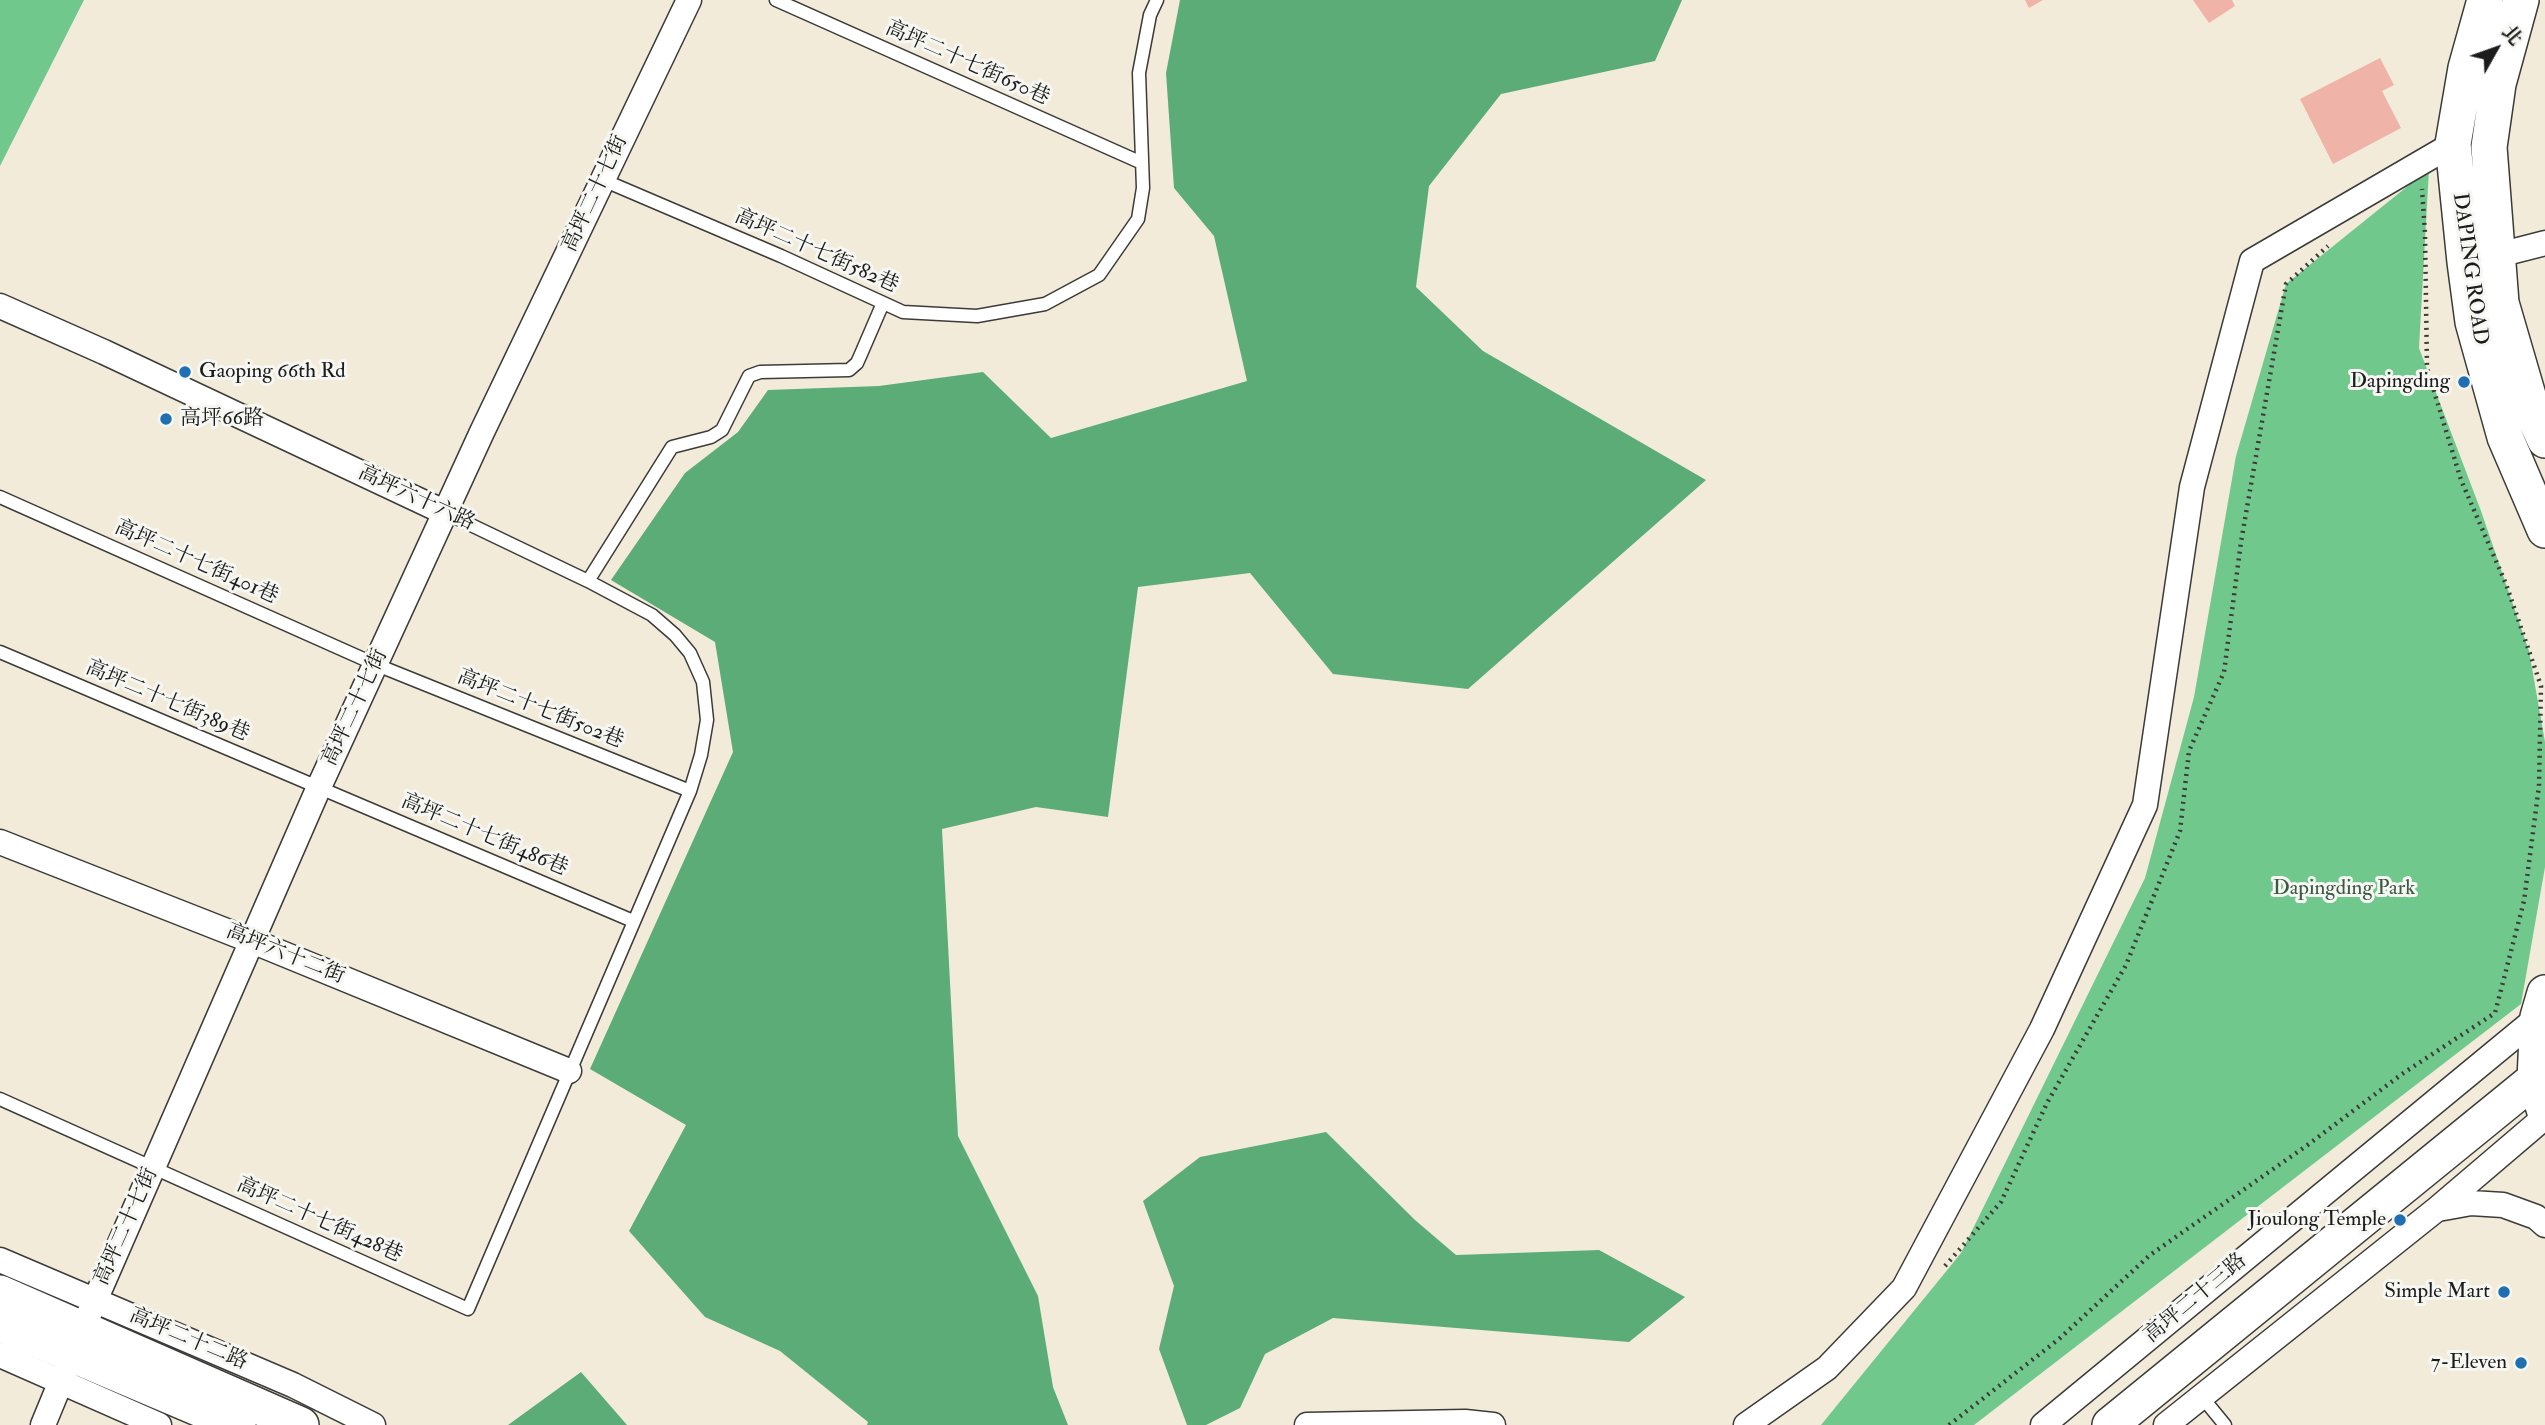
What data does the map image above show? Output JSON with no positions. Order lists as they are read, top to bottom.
{
  "streets": {
    "street": [
      "高坪二十七街",
      "DAPING ROAD",
      "高坪六十六路",
      "高坪六十二街",
      "高坪二十三路",
      "高坪二十二路"
    ],
    "lane": [
      "高坪二十七街650巷",
      "高坪二十七街582巷",
      "高坪二十七街401巷",
      "高坪二十七街389巷",
      "高坪二十七街502巷",
      "高坪二十七街486巷",
      "高坪二十七街428巷"
    ]
  },
  "crossings": [
    ["高坪二十七街650巷", "高坪二十七街582巷"],
    ["高坪二十七街", "高坪二十七街582巷"],
    ["高坪二十七街", "高坪六十六路"],
    ["高坪二十七街", "高坪二十七街401巷"],
    ["高坪二十七街", "高坪二十七街389巷"],
    ["高坪二十七街", "高坪二十七街502巷"],
    ["高坪二十七街", "高坪二十七街486巷"],
    ["高坪二十七街", "高坪六十二街"],
    ["高坪二十七街", "高坪二十七街428巷"],
    ["高坪二十七街", "高坪二十二路"],
    ["高坪六十六路", "高坪二十七街502巷"],
    ["高坪六十六路", "高坪二十七街486巷"],
    ["高坪六十六路", "高坪六十二街"],
    ["高坪六十六路", "高坪二十七街428巷"],
    ["高坪二十七街401巷", "高坪二十七街502巷"],
    ["高坪二十七街389巷", "高坪二十七街486巷"]
  ],
  "parks": ["Dapingding Park"],
  "places": [
    "Gaoping 66th Rd",
    "Dapingding",
    "高坪66路",
    "Jioulong Temple",
    "Simple Mart",
    "7-Eleven"
  ],
  "north": "top right"
}
